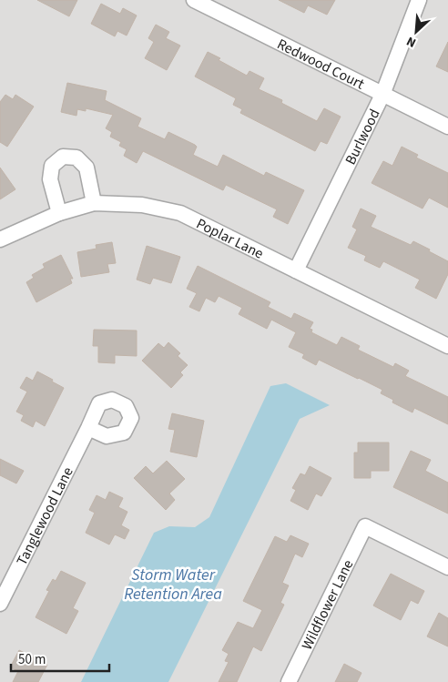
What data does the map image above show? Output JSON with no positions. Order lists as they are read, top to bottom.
{
  "streets": {
    "street": [
      "Redwood Court",
      "Burlwood",
      "Poplar Lane",
      "Tanglewood Lane",
      "Wildflower Lane"
    ]
  },
  "crossings": [
    ["Redwood Court", "Burlwood"],
    ["Burlwood", "Poplar Lane"]
  ],
  "water": ["Storm Water Retention Area"],
  "scale_bar": "50 m",
  "north": "bottom left"
}
